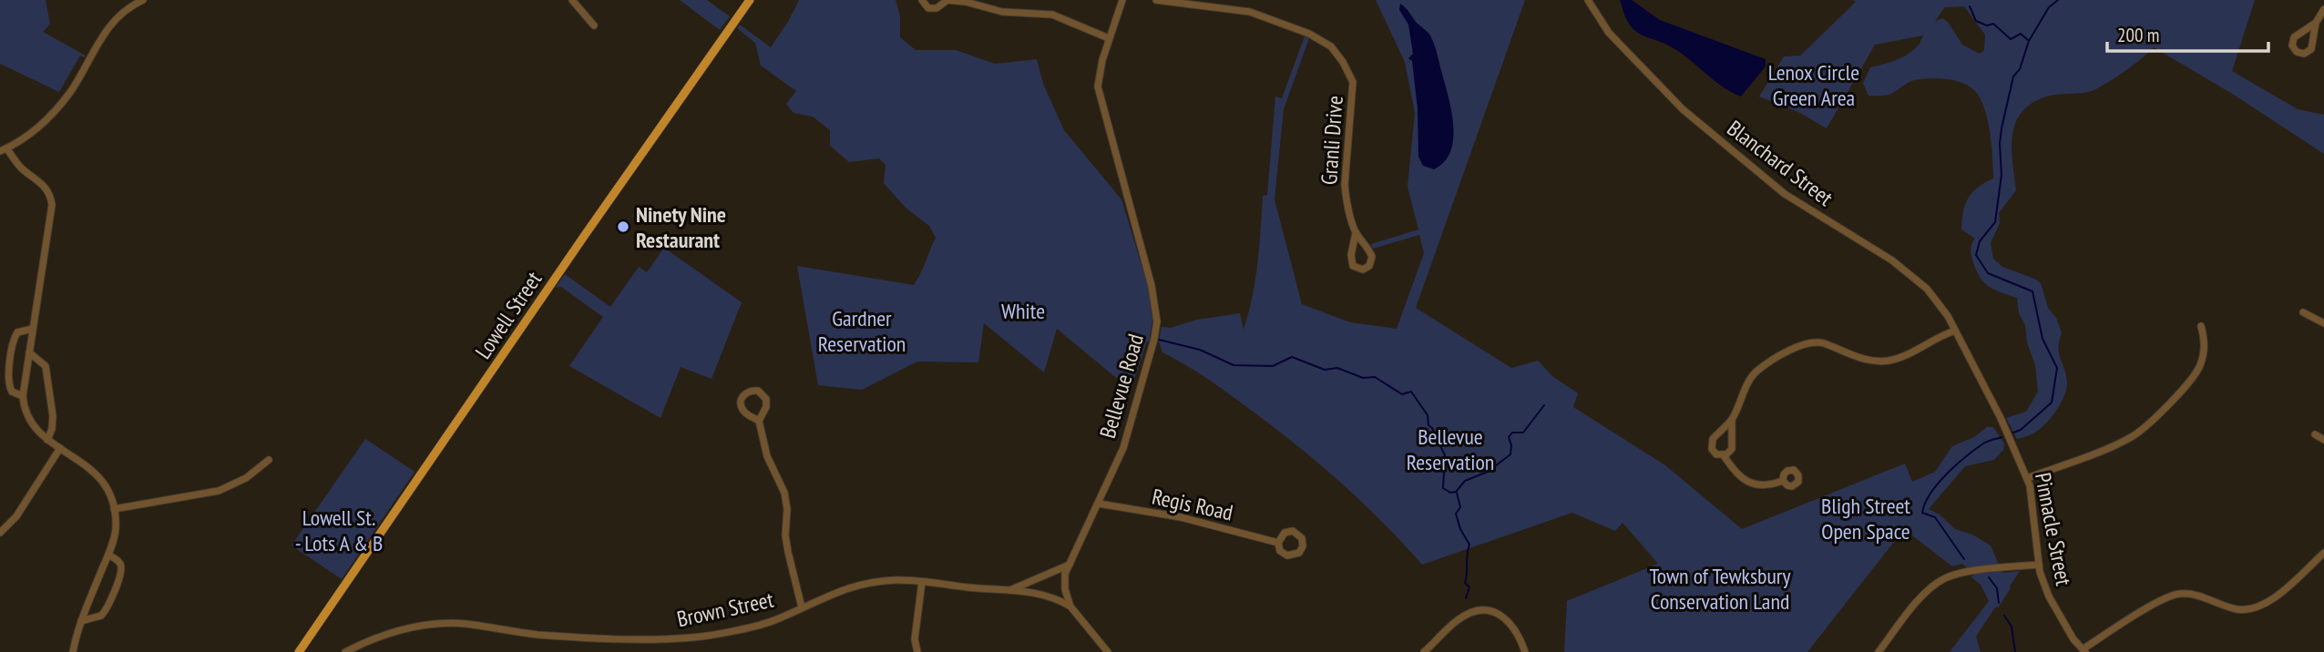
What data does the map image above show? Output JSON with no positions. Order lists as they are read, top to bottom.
{
  "streets": {
    "main road": ["Lowell Street"],
    "street": [
      "Granli Drive",
      "Blanchard Street",
      "Bellevue Road",
      "Regis Road",
      "Pinnacle Street",
      "Brown Street"
    ]
  },
  "crossings": [
    ["Blanchard Street", "Pinnacle Street"],
    ["Bellevue Road", "Regis Road"],
    ["Bellevue Road", "Brown Street"]
  ],
  "parks": [
    "Lenox Circle Green Area",
    "White",
    "Gardner Reservation",
    "Bellevue Reservation",
    "Bligh Street Open Space",
    "Lowell St. - Lots A & B",
    "Town of Tewksbury Conservation Land"
  ],
  "places": ["Ninety Nine Restaurant"],
  "scale_bar": "200 m"
}
